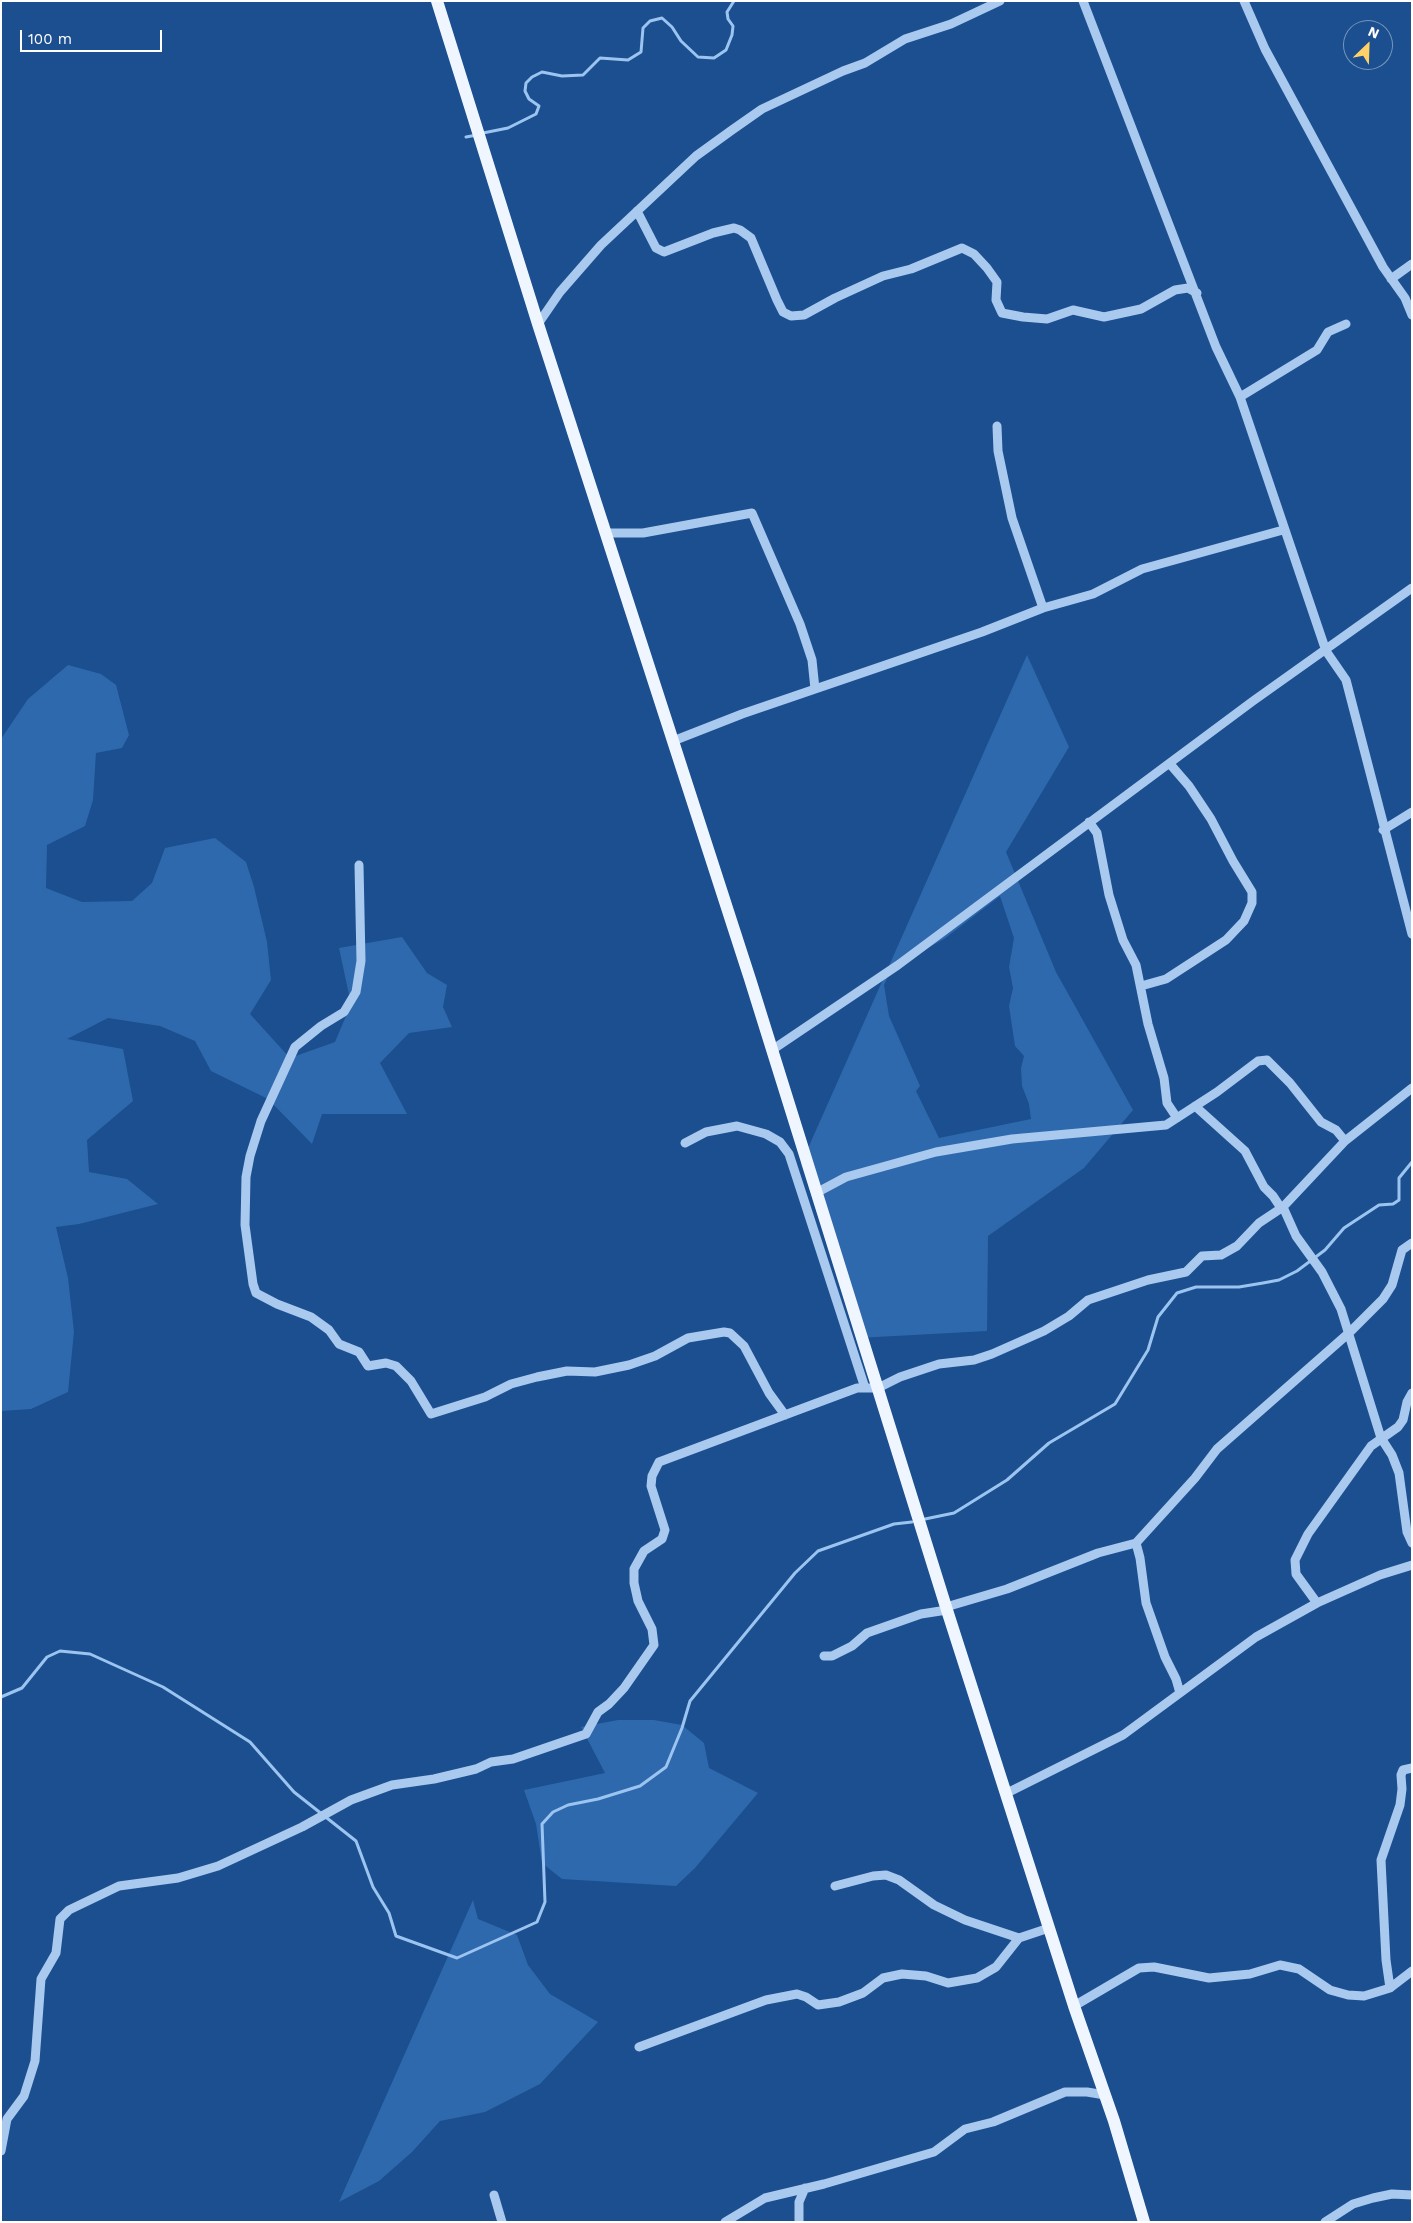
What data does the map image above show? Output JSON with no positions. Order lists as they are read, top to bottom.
{
  "scale_bar": "100 m",
  "north": "top right"
}
